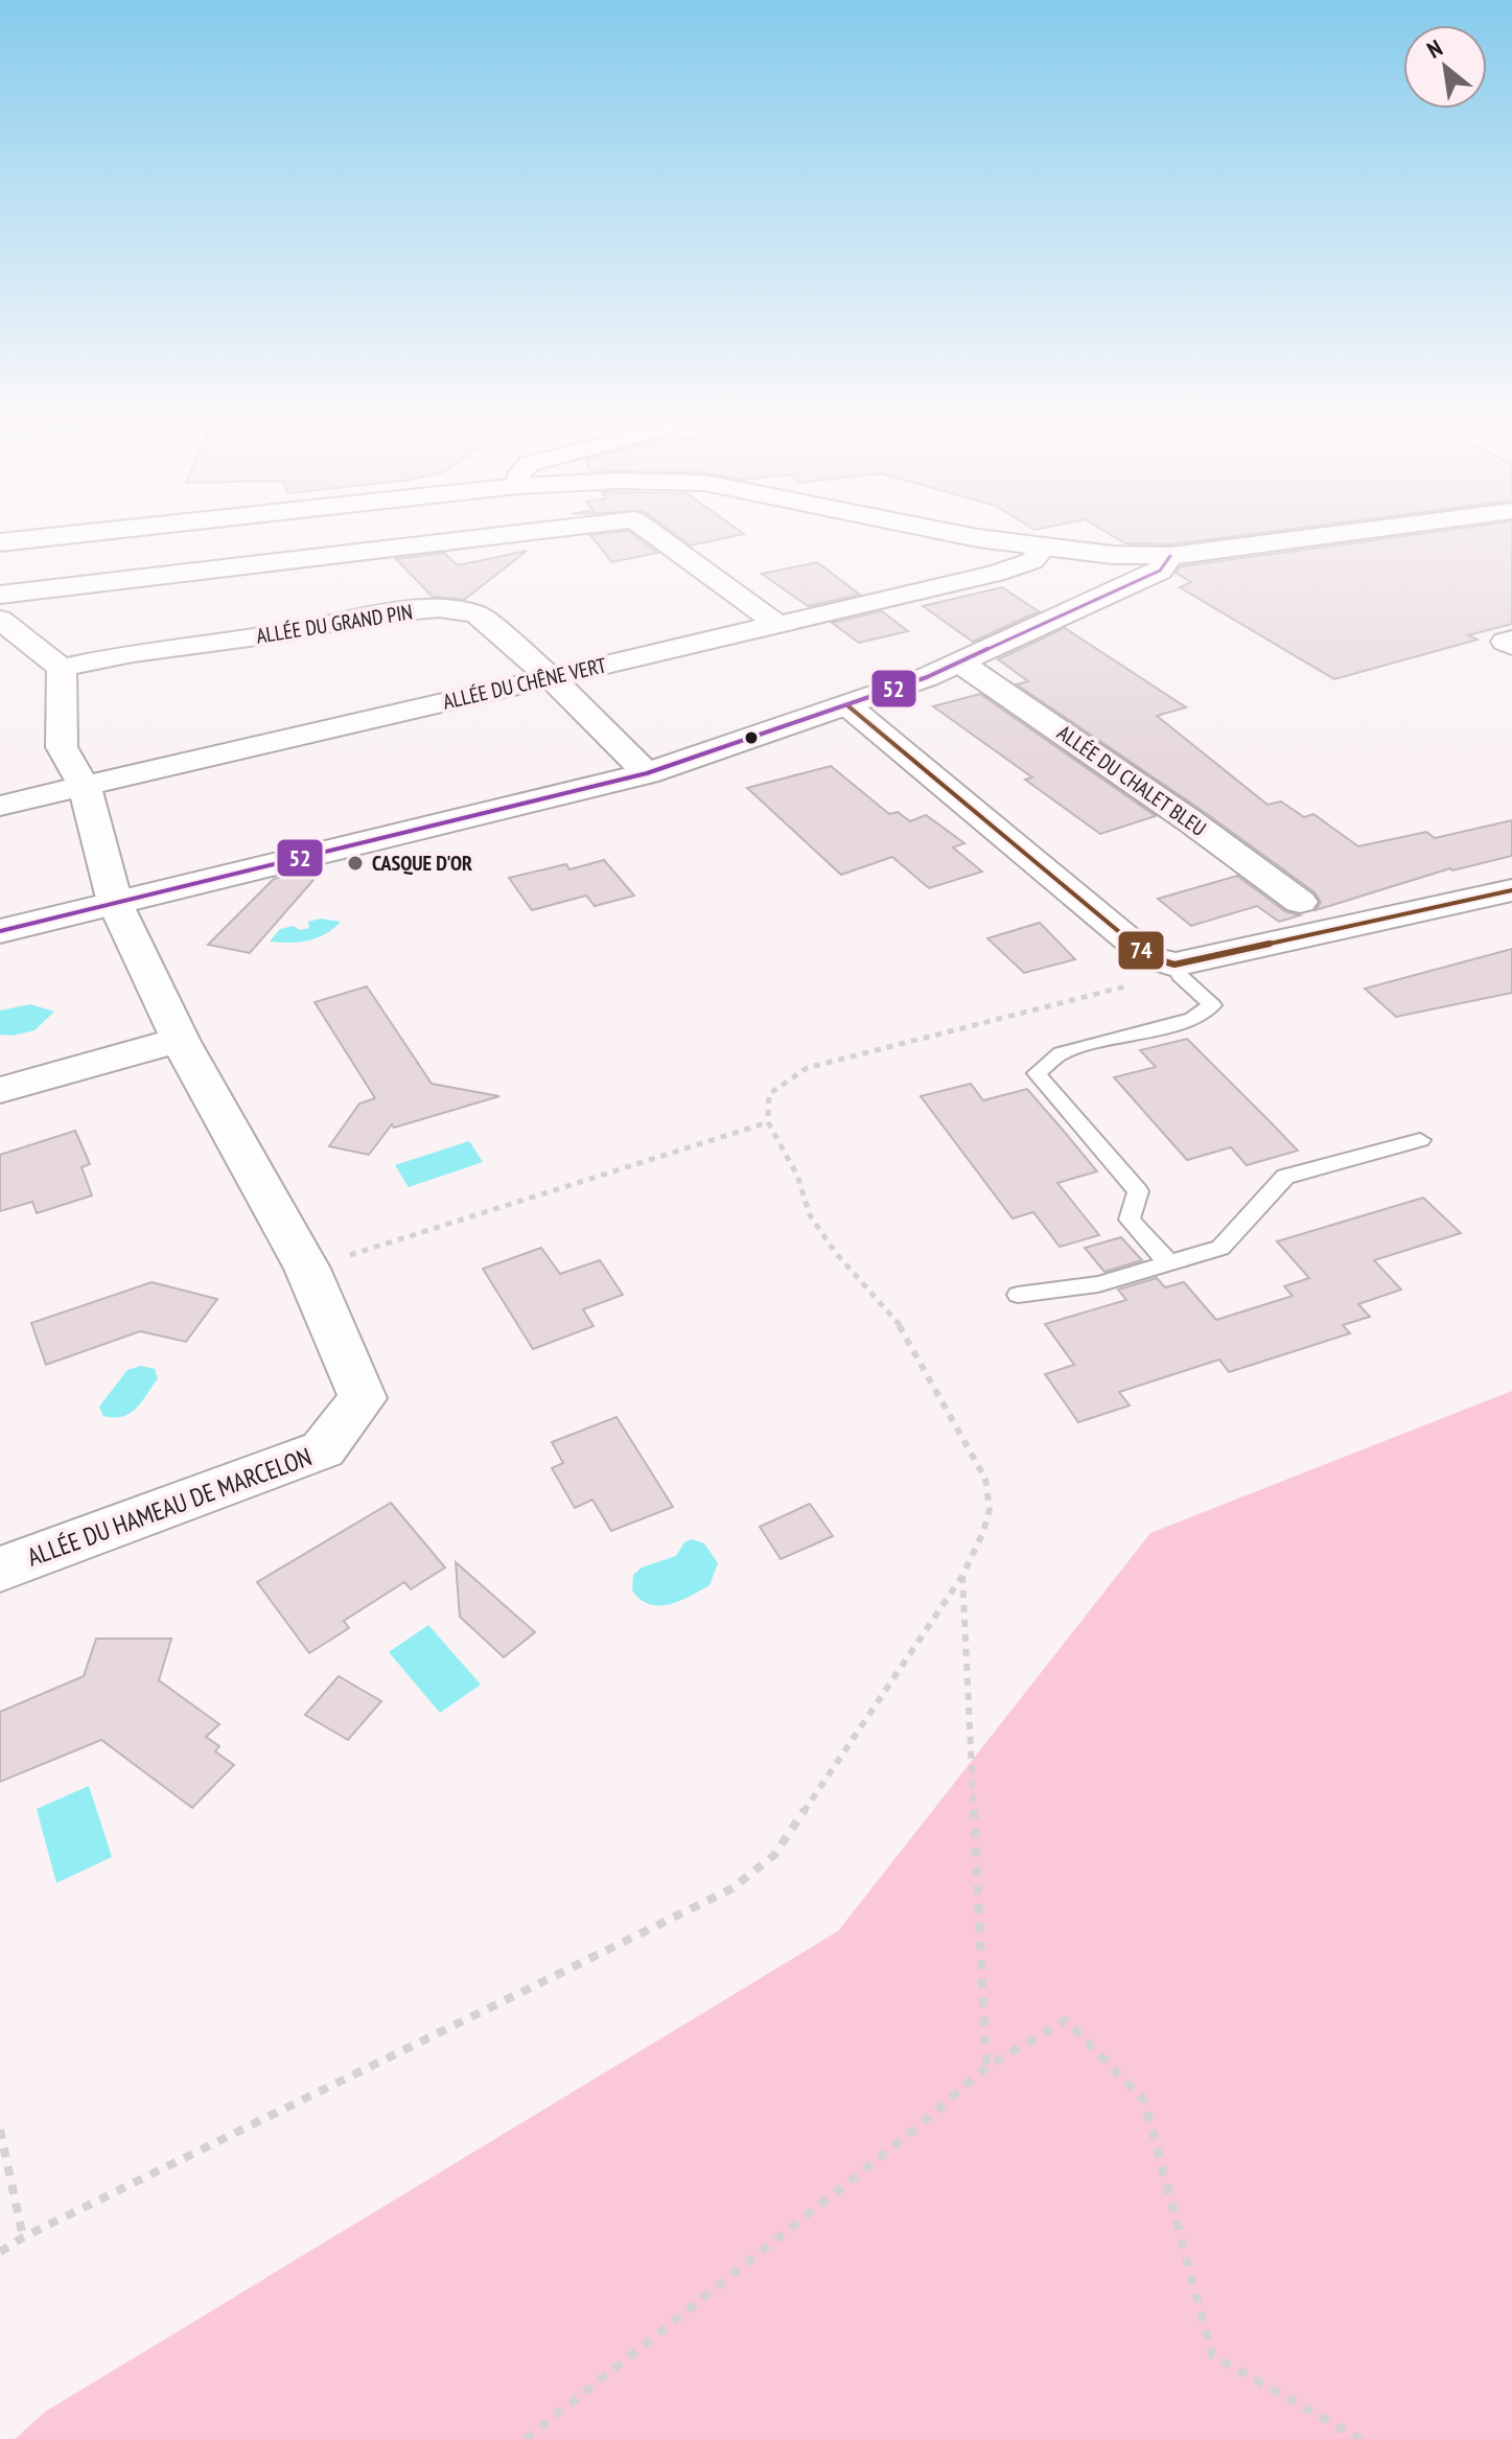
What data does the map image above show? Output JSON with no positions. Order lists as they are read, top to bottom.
{
  "streets": {
    "street": [
      "ALLÉE DU GRAND PIN",
      "ALLÉE DU CHÊNE VERT",
      "ALLÉE DU CHALET BLEU",
      "ALLÉE DU HAMEAU DE MARCELON"
    ]
  },
  "crossings": [
    ["ALLÉE DU GRAND PIN", "ALLÉE DU CHÊNE VERT"],
    ["ALLÉE DU GRAND PIN", "ALLÉE DU HAMEAU DE MARCELON"],
    ["ALLÉE DU CHÊNE VERT", "ALLÉE DU HAMEAU DE MARCELON"]
  ],
  "places": ["CASQUE D'OR"],
  "lines": ["transit line 52", "transit line 74"],
  "north": "top left"
}
